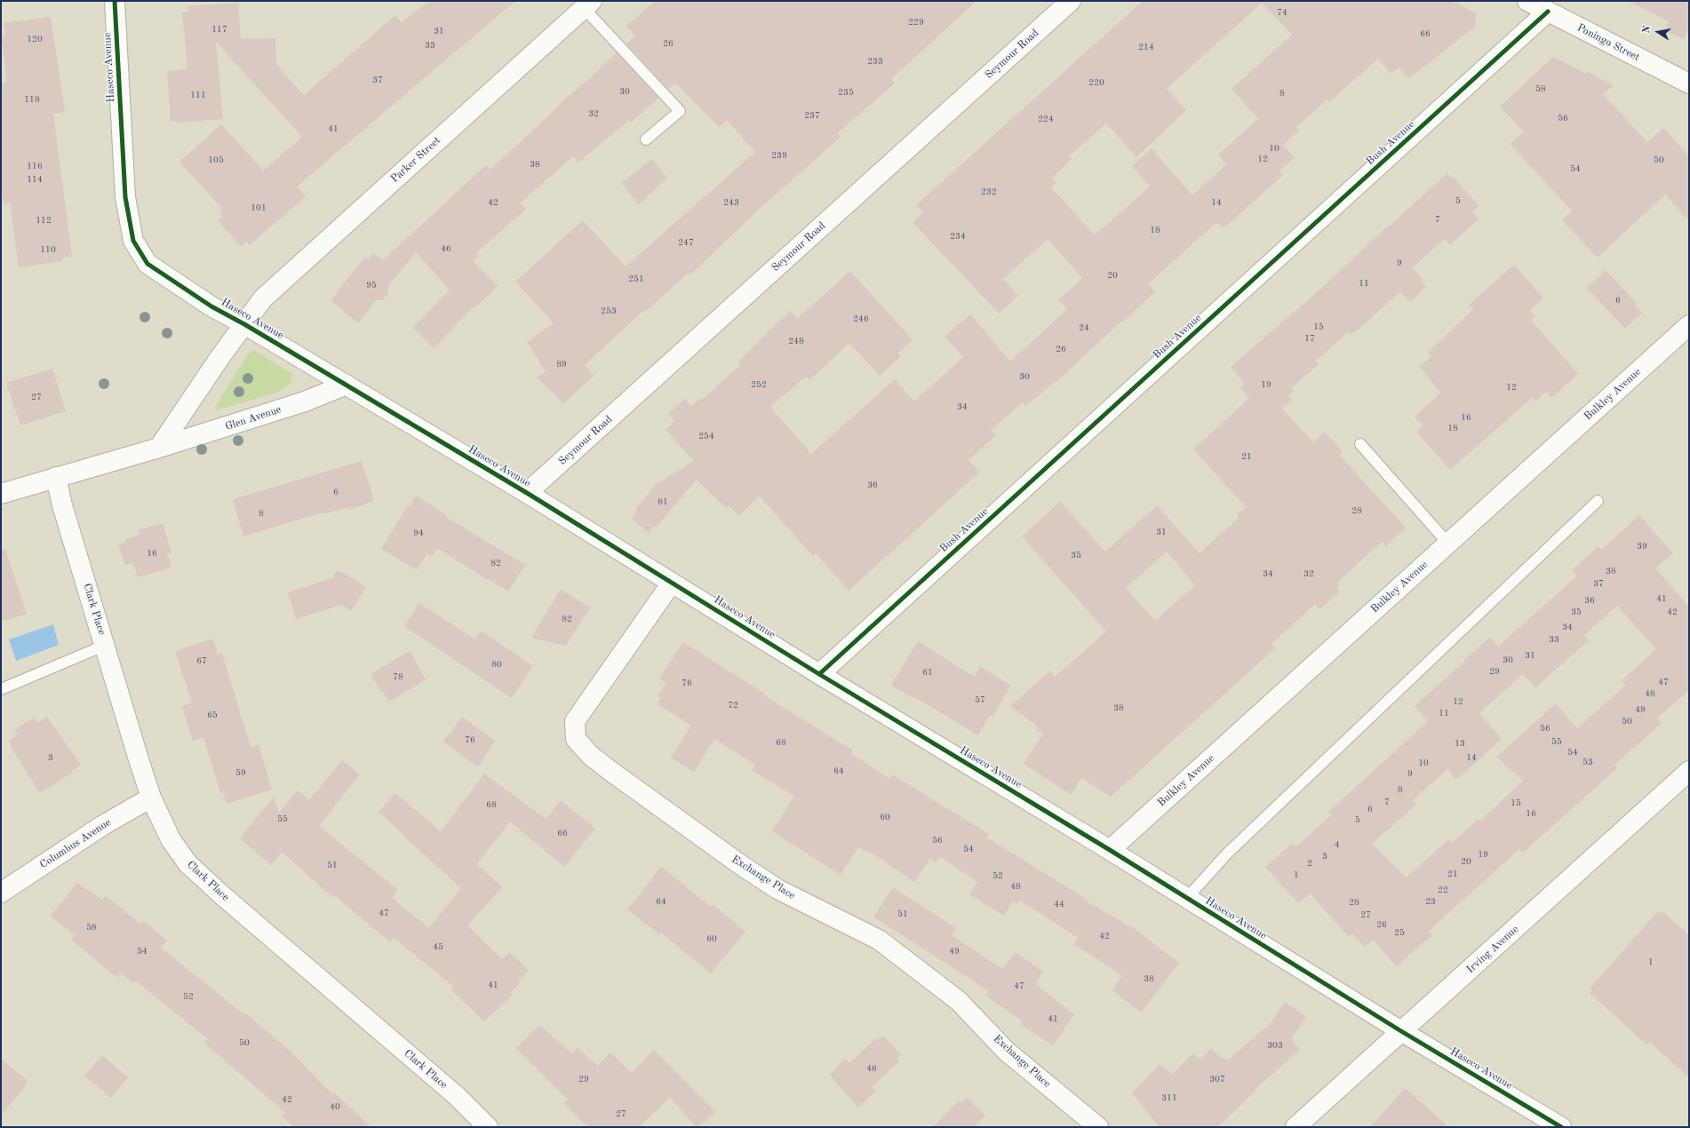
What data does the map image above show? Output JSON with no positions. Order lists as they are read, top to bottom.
{
  "streets": {
    "street": [
      "Poningo Street",
      "Seymour Road",
      "Haseco Avenue",
      "Bush Avenue",
      "Parker Street",
      "Bulkley Avenue",
      "Glen Avenue",
      "Clark Place",
      "Columbus Avenue",
      "Exchange Place",
      "Irving Avenue"
    ]
  },
  "crossings": [
    ["Poningo Street", "Bush Avenue"],
    ["Seymour Road", "Haseco Avenue"],
    ["Haseco Avenue", "Bush Avenue"],
    ["Haseco Avenue", "Parker Street"],
    ["Haseco Avenue", "Bulkley Avenue"],
    ["Haseco Avenue", "Glen Avenue"],
    ["Haseco Avenue", "Exchange Place"],
    ["Haseco Avenue", "Irving Avenue"],
    ["Glen Avenue", "Clark Place"],
    ["Clark Place", "Columbus Avenue"]
  ],
  "house_numbers": [
    "74",
    "229",
    "117",
    "31",
    "66",
    "120",
    "26",
    "33",
    "214",
    "233",
    "37",
    "220",
    "58",
    "30",
    "235",
    "8",
    "111",
    "118",
    "32",
    "237",
    "56",
    "224",
    "41",
    "10",
    "239",
    "12",
    "105",
    "50",
    "38",
    "116",
    "54",
    "114",
    "232",
    "5",
    "42",
    "243",
    "14",
    "101",
    "7",
    "112",
    "18",
    "234",
    "247",
    "46",
    "110",
    "9",
    "20",
    "251",
    "11",
    "95",
    "6",
    "253",
    "246",
    "15",
    "24",
    "17",
    "248",
    "26",
    "89",
    "30",
    "252",
    "19",
    "12",
    "27",
    "34",
    "16",
    "18",
    "254",
    "21",
    "36",
    "6",
    "81",
    "28",
    "8",
    "31",
    "94",
    "39",
    "16",
    "35",
    "82",
    "38",
    "34",
    "32",
    "37",
    "41",
    "36",
    "35",
    "42",
    "82",
    "34",
    "33",
    "31",
    "30",
    "67",
    "80",
    "29",
    "61",
    "78",
    "47",
    "76",
    "48",
    "57",
    "12",
    "72",
    "38",
    "49",
    "11",
    "65",
    "50",
    "56",
    "76",
    "55",
    "68",
    "13",
    "54",
    "3",
    "14",
    "53",
    "10",
    "64",
    "59",
    "9",
    "8",
    "7",
    "15",
    "68",
    "6",
    "16",
    "60",
    "55",
    "5",
    "66",
    "56",
    "4",
    "54",
    "19",
    "3",
    "20",
    "2",
    "51",
    "21",
    "1",
    "52",
    "48",
    "22",
    "64",
    "23",
    "28",
    "44",
    "47",
    "51",
    "27",
    "26",
    "58",
    "25",
    "42",
    "60",
    "45",
    "54",
    "49",
    "1",
    "38",
    "41",
    "47",
    "52",
    "41",
    "50",
    "303",
    "46",
    "29",
    "307",
    "311",
    "42",
    "40",
    "27"
  ],
  "north": "left"
}
